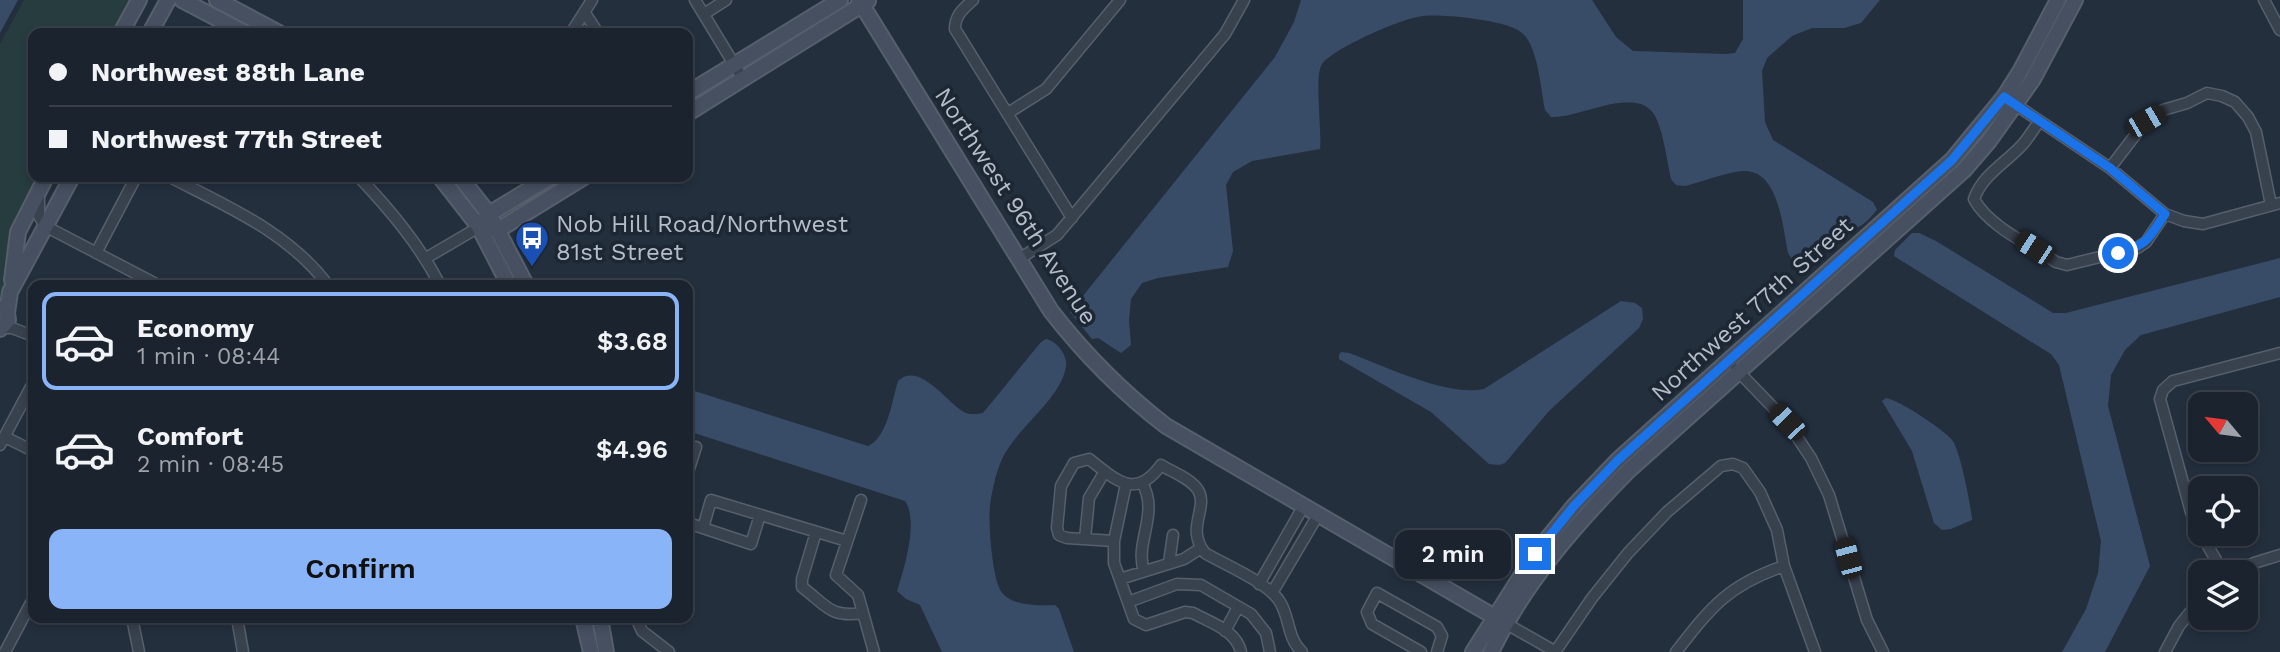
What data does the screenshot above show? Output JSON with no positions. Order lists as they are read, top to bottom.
{
  "streets": {
    "street": ["Northwest 96th Avenue", "Northwest 77th Street"]
  },
  "crossings": [
    ["Northwest 96th Avenue", "Northwest 77th Street"]
  ],
  "places": {
    "bus stop": ["Nob Hill Road/Northwest 81st Street"]
  },
  "north": "top left",
  "page": {
    "banner": ["Northwest 88th Lane", "Northwest 77th Street"],
    "list": [
      {
        "name": "Economy",
        "note": "1 min · 08:44",
        "value": "$3.68"
      },
      {
        "name": "Comfort",
        "note": "2 min · 08:45",
        "value": "$4.96"
      }
    ],
    "buttons": "Confirm",
    "bubble": "2 min"
  }
}
